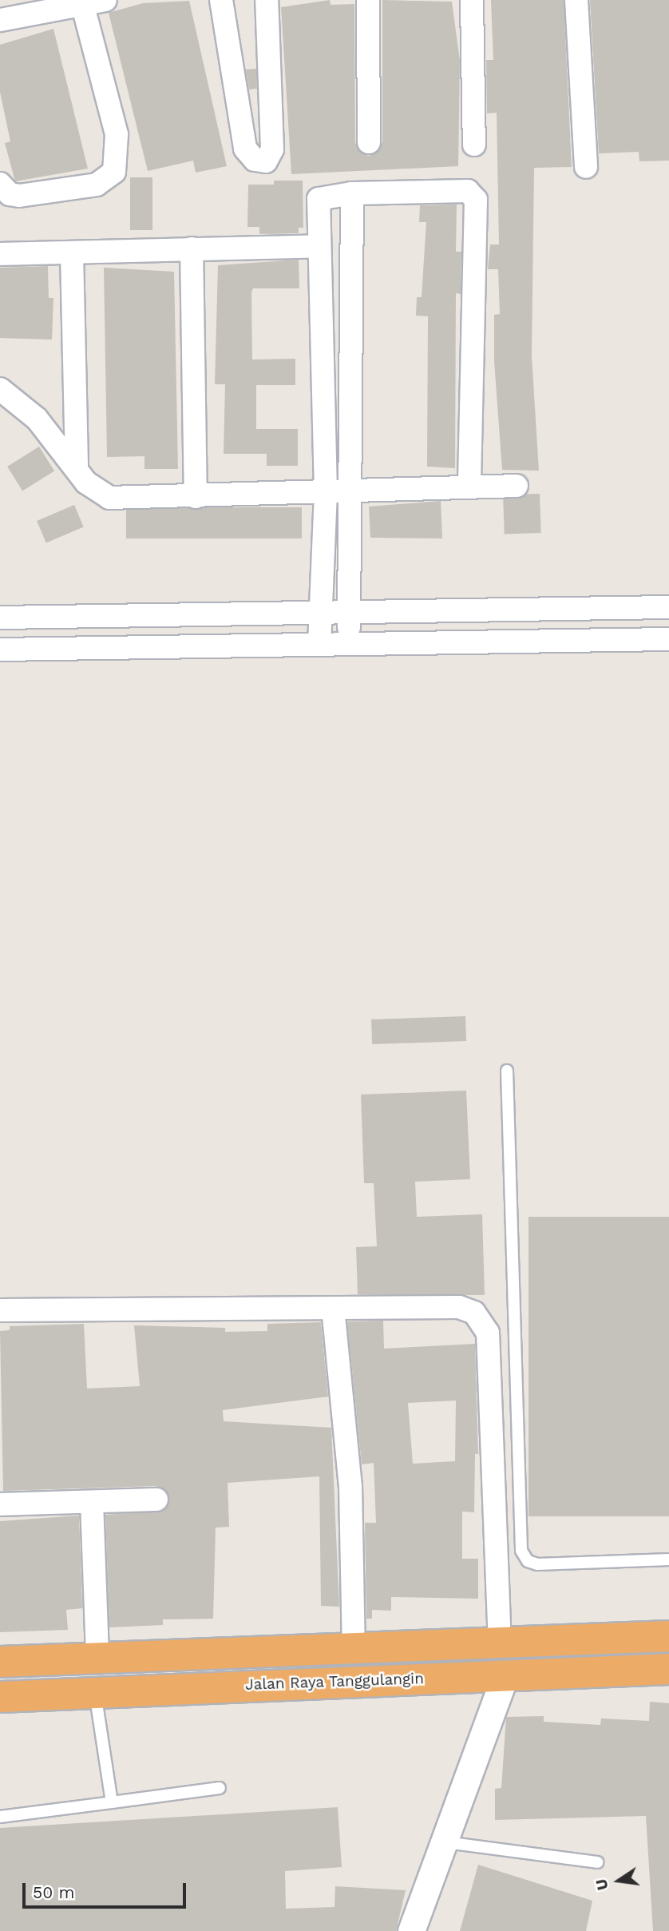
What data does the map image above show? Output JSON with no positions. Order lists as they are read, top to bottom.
{
  "streets": {
    "highway": ["Jalan Raya Tanggulangin"]
  },
  "scale_bar": "50 m",
  "north": "left"
}
